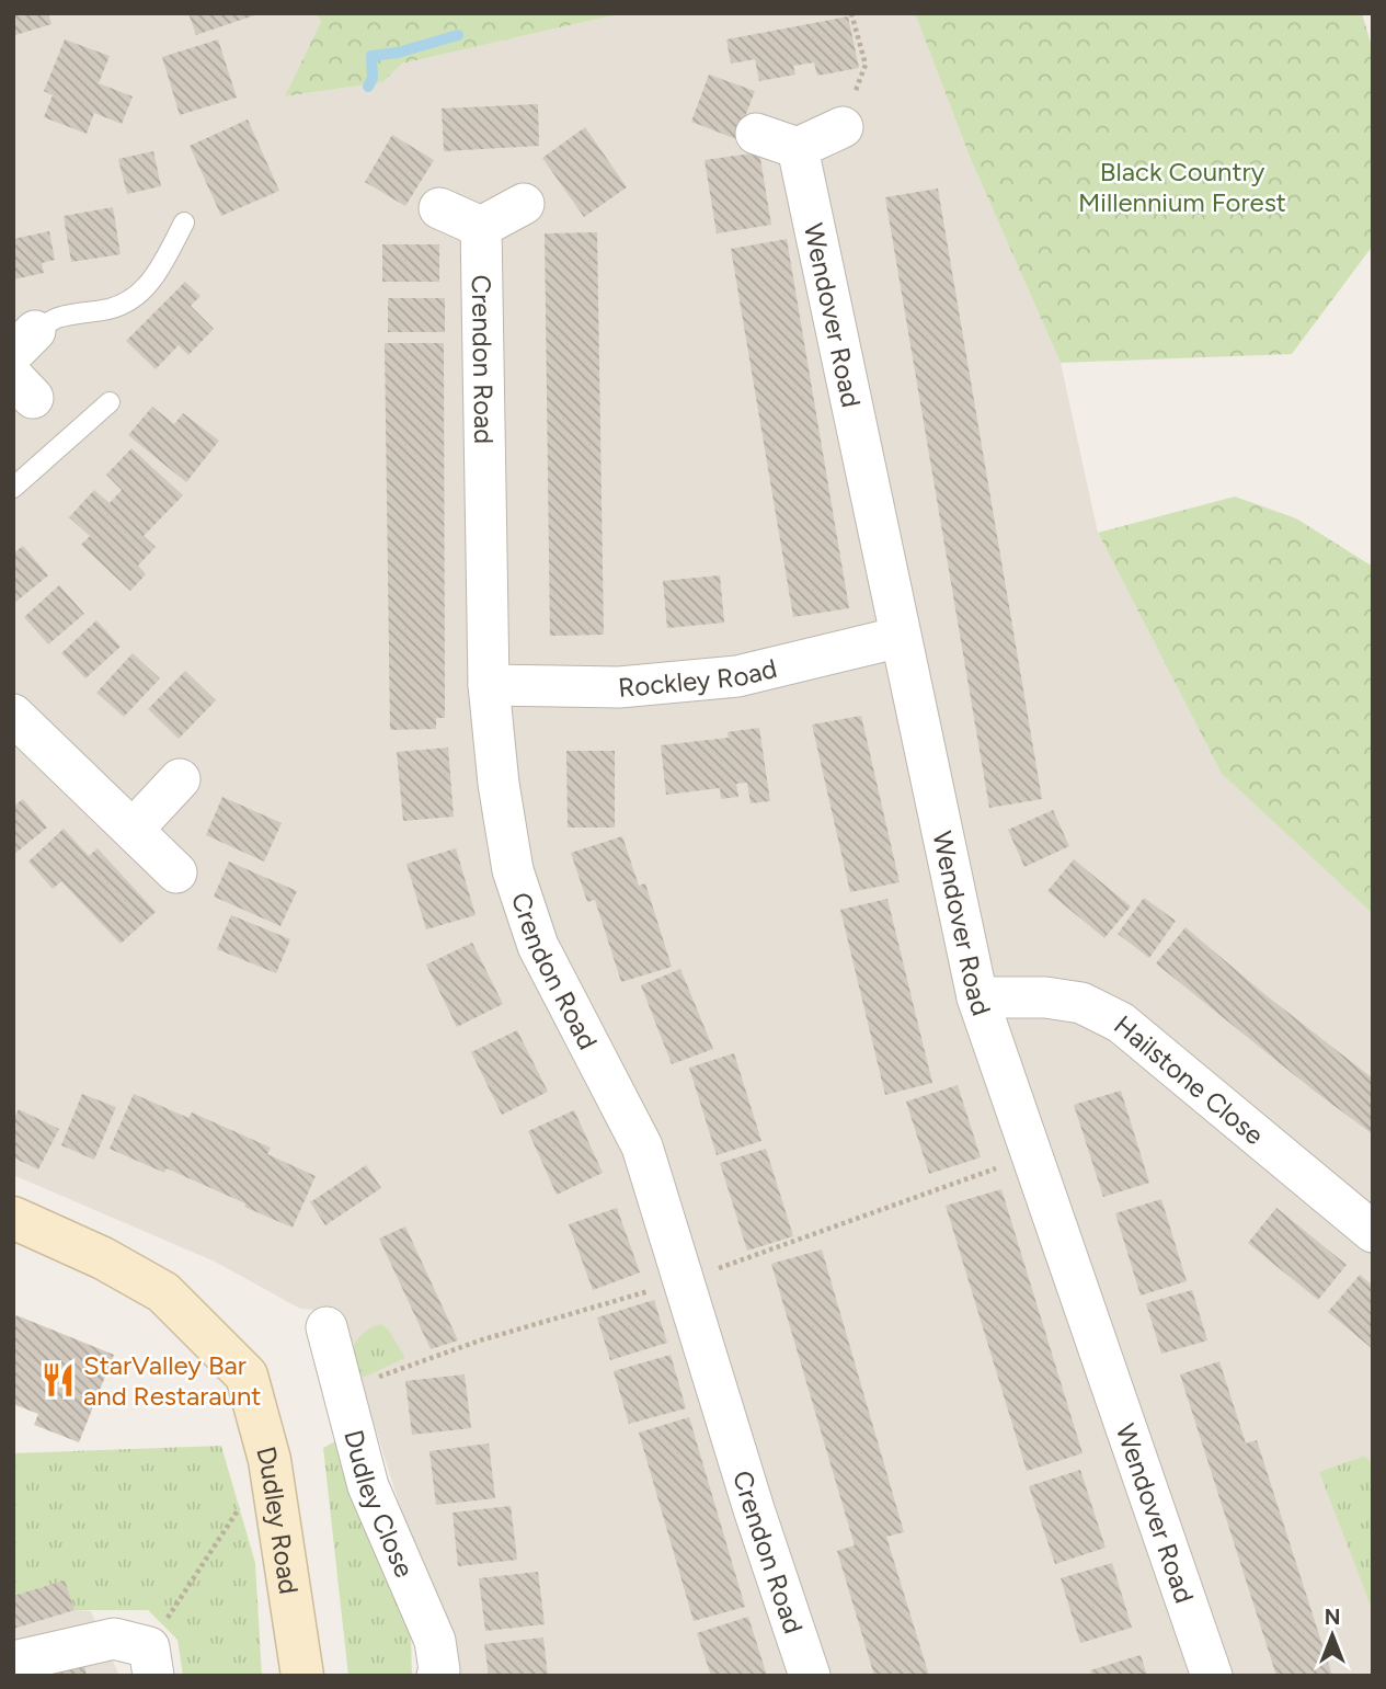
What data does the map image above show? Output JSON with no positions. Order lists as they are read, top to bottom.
{
  "streets": {
    "main road": ["Dudley Road"],
    "street": [
      "Wendover Road",
      "Crendon Road",
      "Rockley Road",
      "Hailstone Close",
      "Dudley Close"
    ]
  },
  "crossings": [
    ["Wendover Road", "Rockley Road"],
    ["Wendover Road", "Hailstone Close"],
    ["Crendon Road", "Rockley Road"]
  ],
  "parks": ["Black Country Millennium Forest"],
  "places": {
    "restaurant": ["StarValley Bar and Restaraunt"]
  },
  "north": "top"
}
